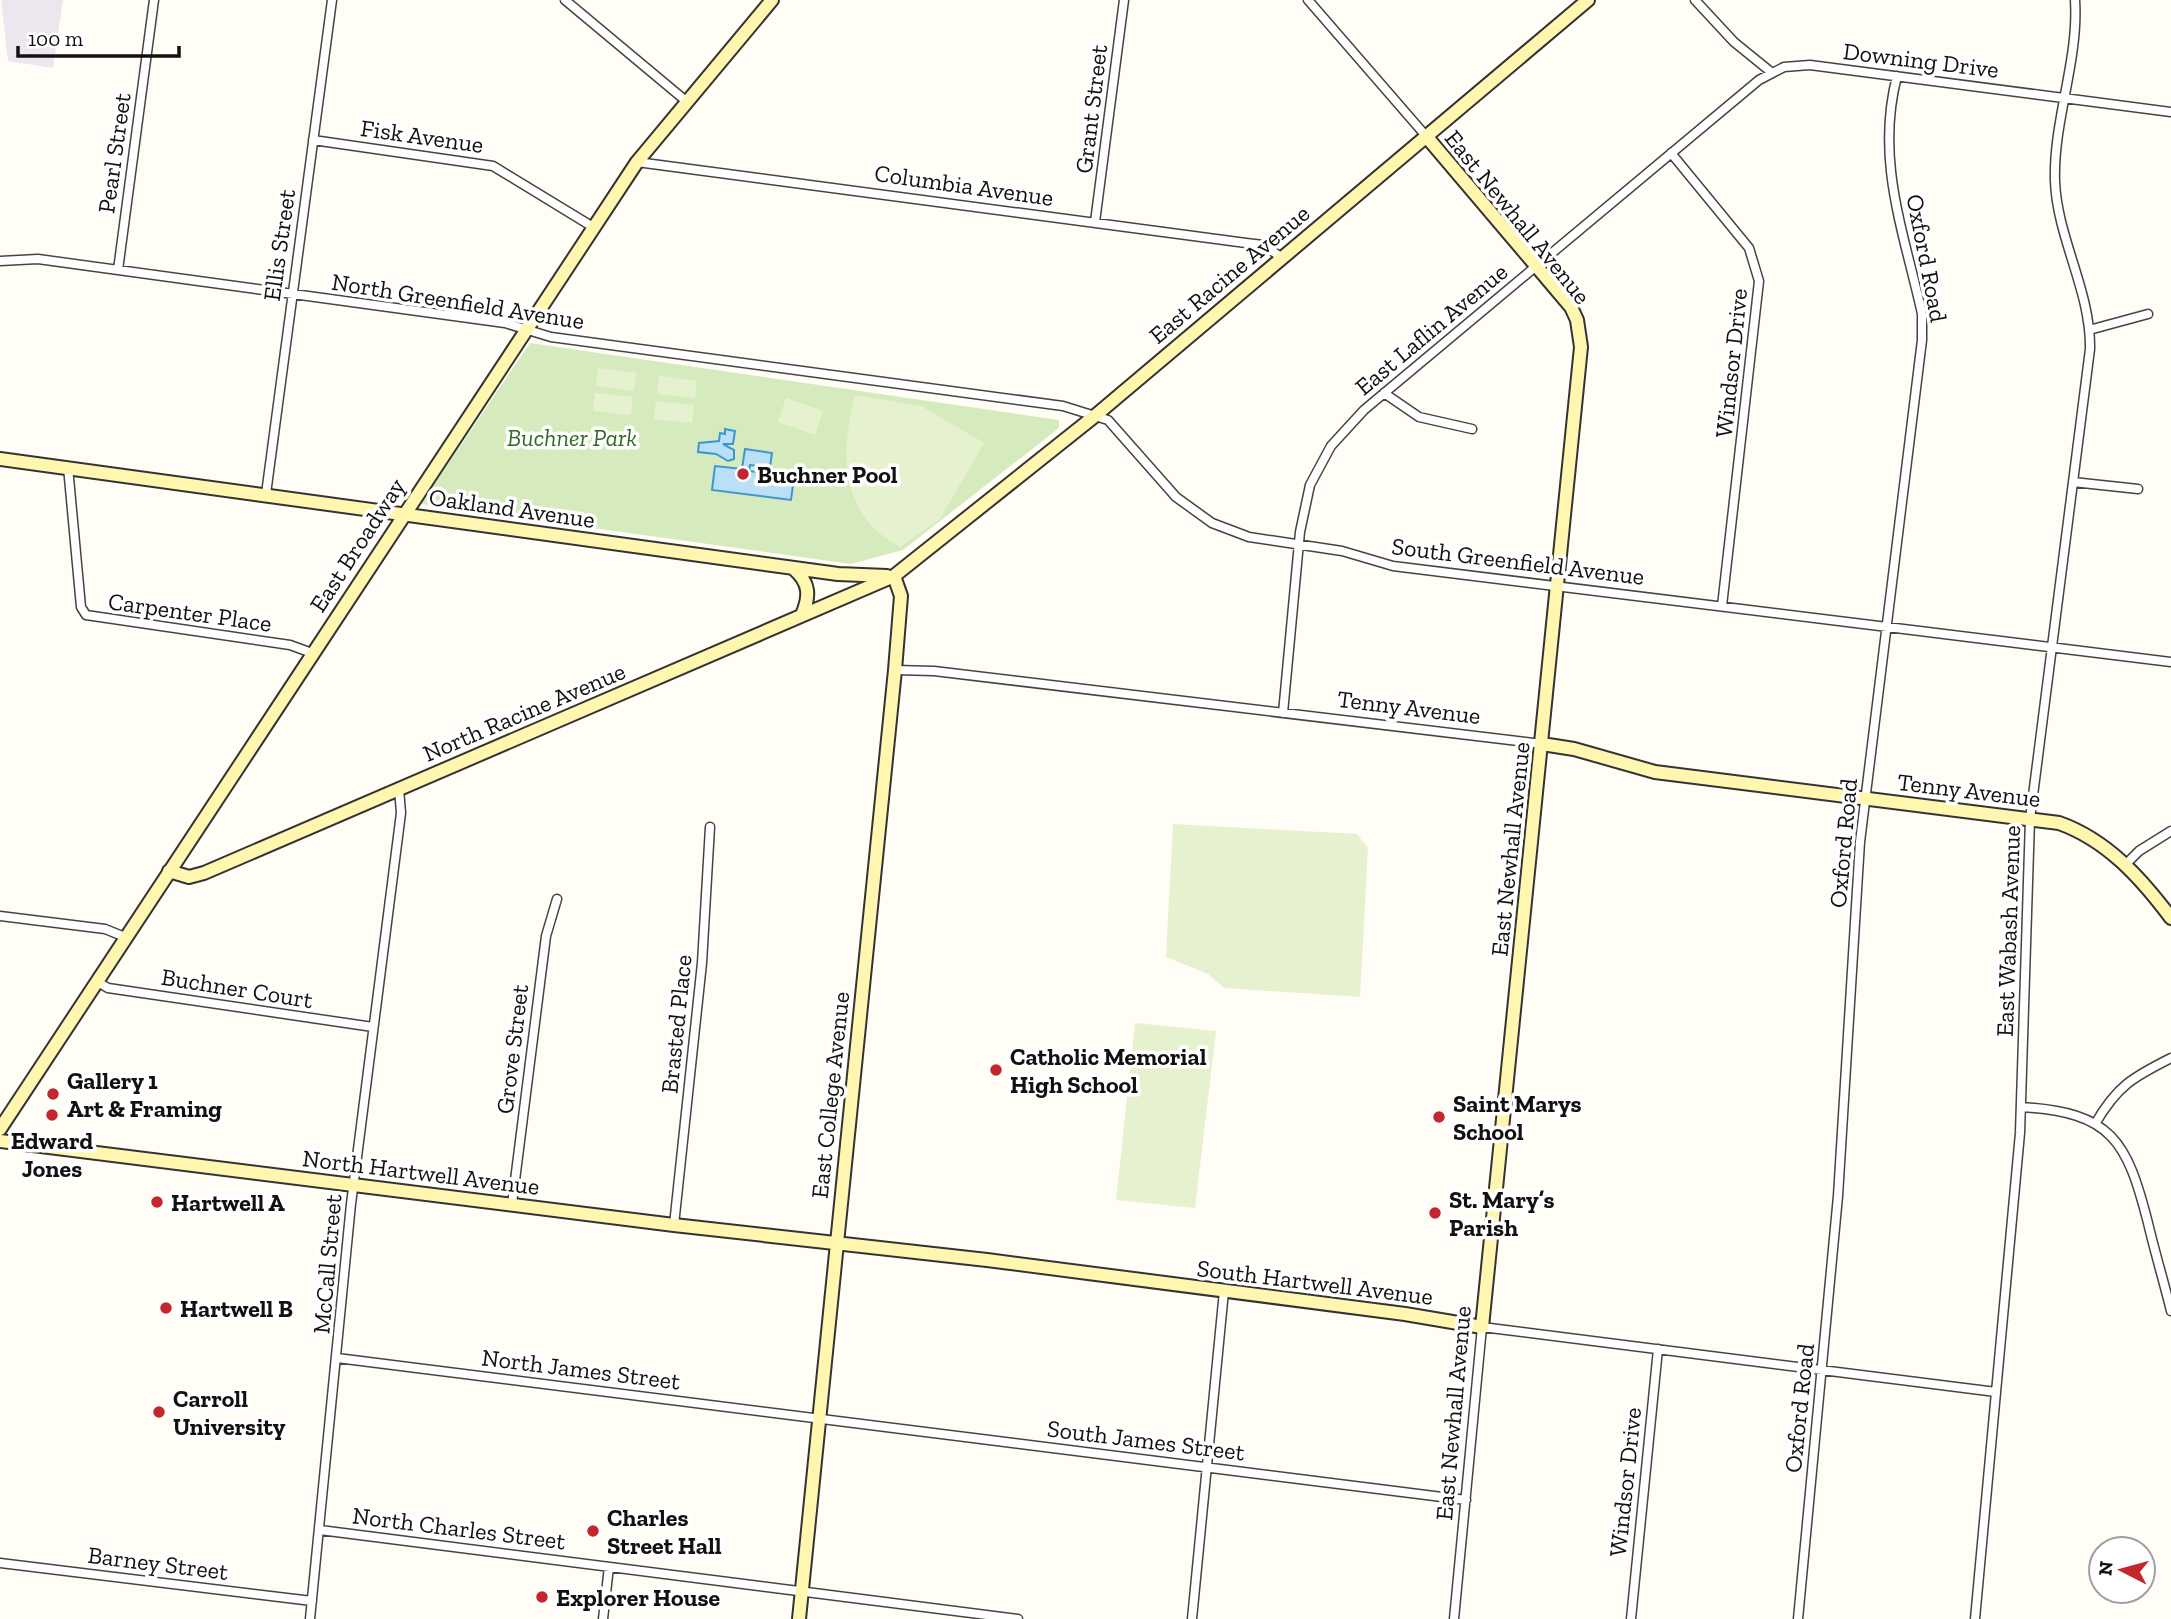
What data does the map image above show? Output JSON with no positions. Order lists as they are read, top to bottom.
{
  "streets": {
    "street": [
      "Downing Drive",
      "Grant Street",
      "Fisk Avenue",
      "Pearl Street",
      "Columbia Avenue",
      "East Newhall Avenue",
      "Ellis Street",
      "Oxford Road",
      "East Racine Avenue",
      "North Greenfield Avenue",
      "East Laflin Avenue",
      "Windsor Drive",
      "Oakland Avenue",
      "East Broadway",
      "South Greenfield Avenue",
      "Carpenter Place",
      "Tenny Avenue",
      "North Racine Avenue",
      "East Wabash Avenue",
      "Buchner Court",
      "Brasted Place",
      "Grove Street",
      "East College Avenue",
      "North Hartwell Avenue",
      "McCall Street",
      "South Hartwell Avenue",
      "North James Street",
      "South James Street",
      "North Charles Street",
      "Barney Street"
    ]
  },
  "crossings": [
    ["Downing Drive", "Oxford Road"],
    ["Downing Drive", "East Laflin Avenue"],
    ["Downing Drive", "East Wabash Avenue"],
    ["Grant Street", "Columbia Avenue"],
    ["Fisk Avenue", "Ellis Street"],
    ["Fisk Avenue", "East Broadway"],
    ["Pearl Street", "North Greenfield Avenue"],
    ["Columbia Avenue", "East Racine Avenue"],
    ["Columbia Avenue", "East Broadway"],
    ["East Newhall Avenue", "East Racine Avenue"],
    ["East Newhall Avenue", "East Laflin Avenue"],
    ["East Newhall Avenue", "South Greenfield Avenue"],
    ["East Newhall Avenue", "Tenny Avenue"],
    ["East Newhall Avenue", "South Hartwell Avenue"],
    ["East Newhall Avenue", "South James Street"],
    ["Ellis Street", "North Greenfield Avenue"],
    ["Ellis Street", "Oakland Avenue"],
    ["Oxford Road", "South Greenfield Avenue"],
    ["Oxford Road", "Tenny Avenue"],
    ["Oxford Road", "South Hartwell Avenue"],
    ["East Racine Avenue", "Oakland Avenue"],
    ["East Racine Avenue", "South Greenfield Avenue"],
    ["East Racine Avenue", "North Racine Avenue"],
    ["East Racine Avenue", "East College Avenue"],
    ["North Greenfield Avenue", "East Broadway"],
    ["North Greenfield Avenue", "South Greenfield Avenue"],
    ["East Laflin Avenue", "Windsor Drive"],
    ["East Laflin Avenue", "South Greenfield Avenue"],
    ["East Laflin Avenue", "Tenny Avenue"],
    ["Windsor Drive", "South Greenfield Avenue"],
    ["Windsor Drive", "South Hartwell Avenue"],
    ["Oakland Avenue", "East Broadway"],
    ["Oakland Avenue", "Carpenter Place"],
    ["Oakland Avenue", "North Racine Avenue"],
    ["Oakland Avenue", "East College Avenue"],
    ["East Broadway", "Carpenter Place"],
    ["East Broadway", "North Racine Avenue"],
    ["East Broadway", "Buchner Court"],
    ["South Greenfield Avenue", "East Wabash Avenue"],
    ["Tenny Avenue", "East Wabash Avenue"],
    ["Tenny Avenue", "East College Avenue"],
    ["North Racine Avenue", "East College Avenue"],
    ["North Racine Avenue", "McCall Street"],
    ["East Wabash Avenue", "South Hartwell Avenue"],
    ["Buchner Court", "McCall Street"],
    ["Brasted Place", "North Hartwell Avenue"],
    ["Grove Street", "North Hartwell Avenue"],
    ["East College Avenue", "North Hartwell Avenue"],
    ["East College Avenue", "South Hartwell Avenue"],
    ["East College Avenue", "North James Street"],
    ["East College Avenue", "South James Street"],
    ["East College Avenue", "North Charles Street"],
    ["North Hartwell Avenue", "McCall Street"],
    ["North Hartwell Avenue", "South Hartwell Avenue"],
    ["McCall Street", "North James Street"],
    ["McCall Street", "North Charles Street"],
    ["McCall Street", "Barney Street"],
    ["North James Street", "South James Street"]
  ],
  "parks": ["Buchner Park"],
  "places": [
    "Buchner Pool",
    "Catholic Memorial High School",
    "Gallery 1 Art & Framing",
    "Edward Jones",
    "Saint Marys School",
    "Hartwell A",
    "St. Mary’s Parish",
    "Hartwell B",
    "Carroll University",
    "Charles Street Hall",
    "Explorer House"
  ],
  "scale_bar": "100 m",
  "north": "left"
}
